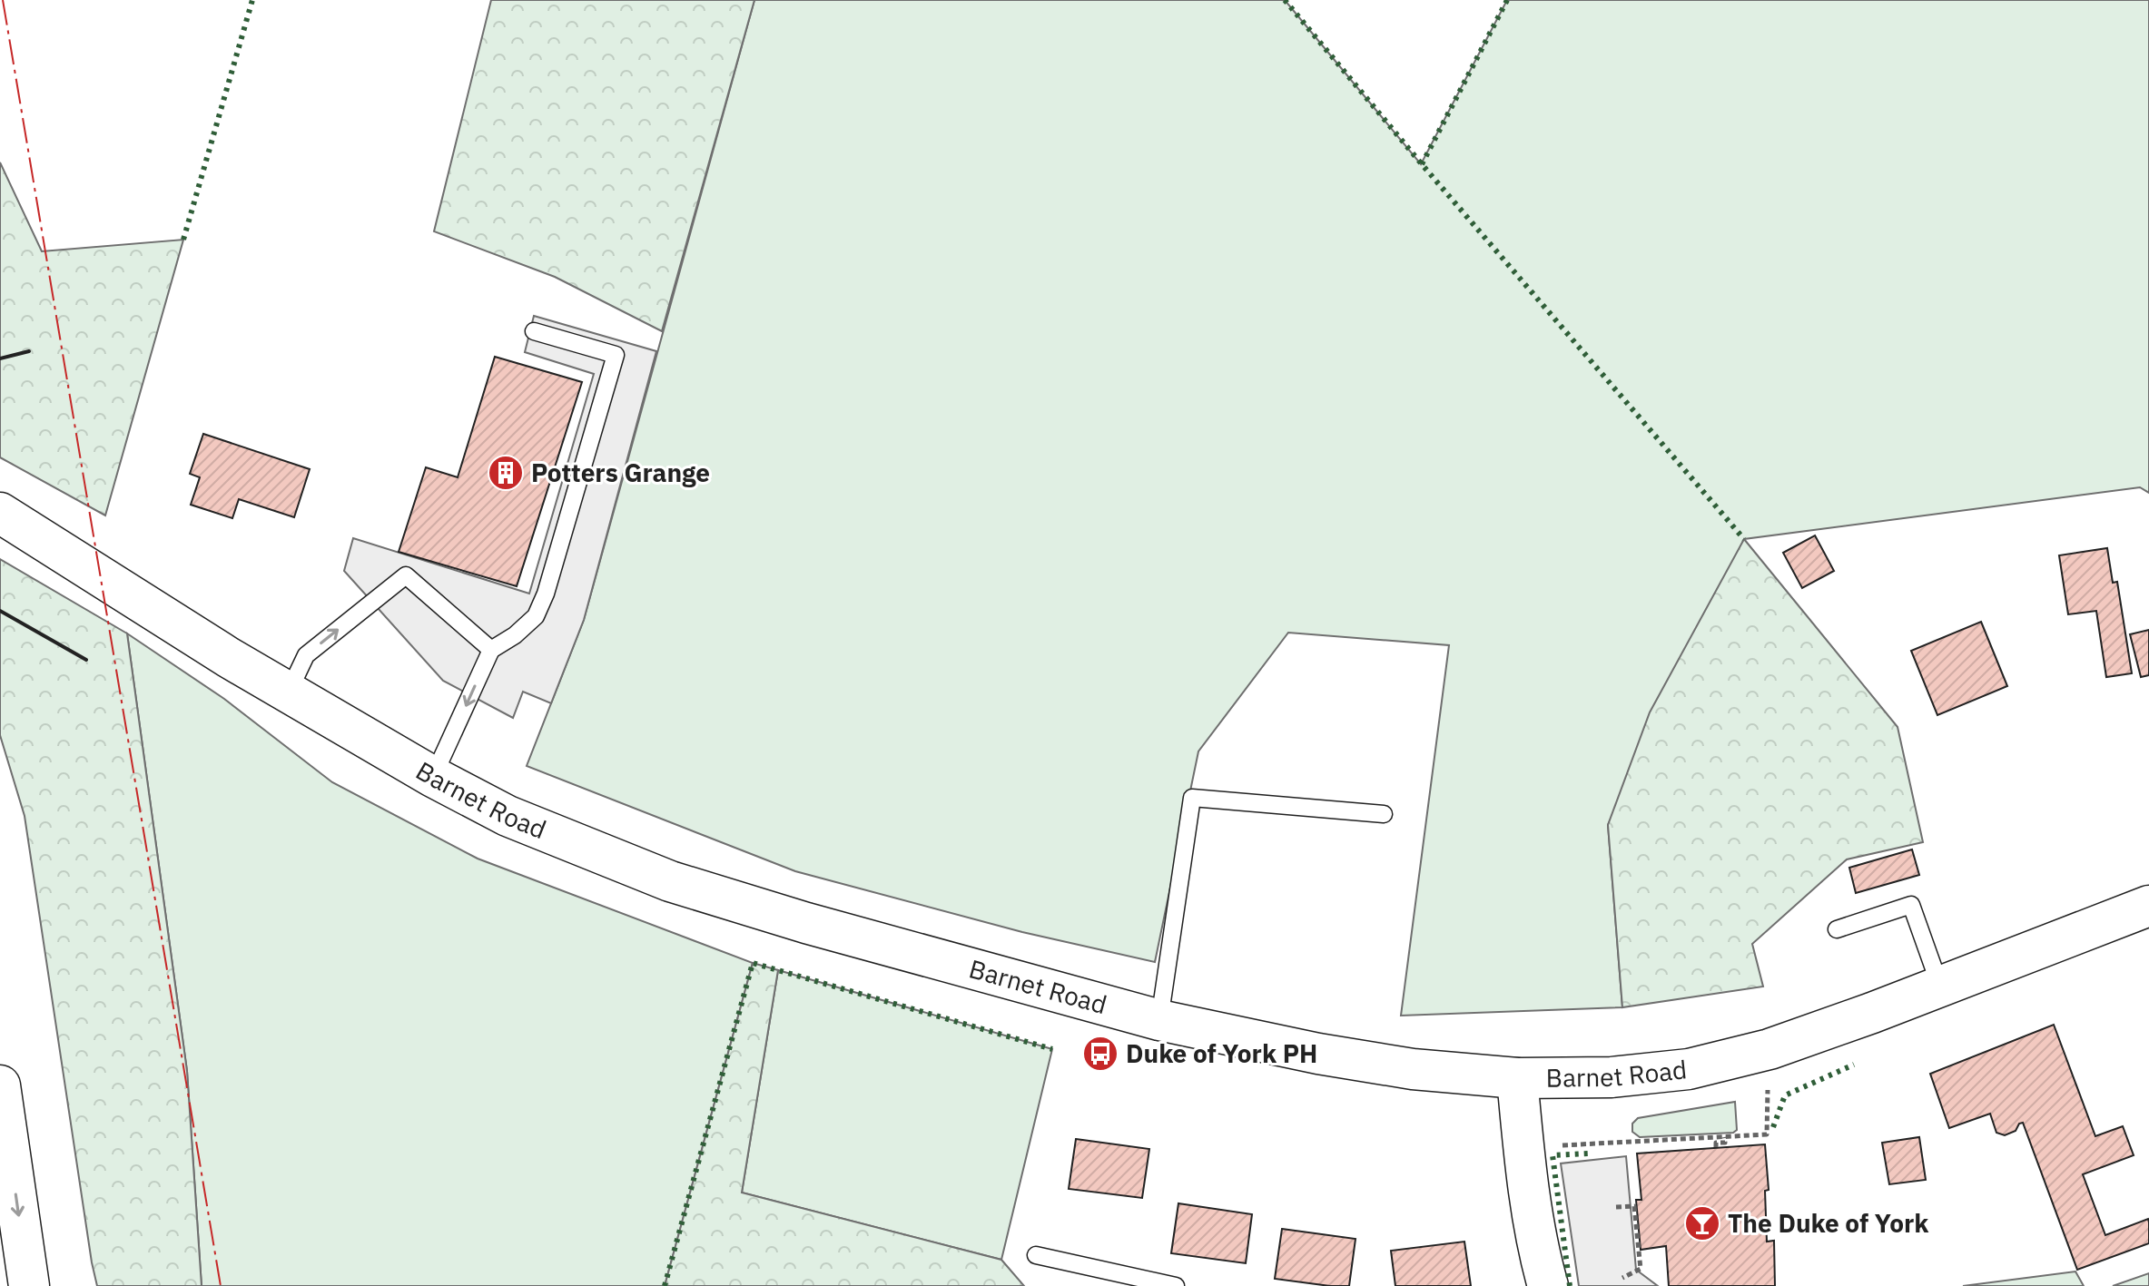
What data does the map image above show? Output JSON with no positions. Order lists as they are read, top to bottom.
{
  "streets": {
    "main road": ["Barnet Road"]
  },
  "places": {
    "building": ["Potters Grange"],
    "bus stop": ["Duke of York PH"],
    "bar": ["The Duke of York"]
  }
}
